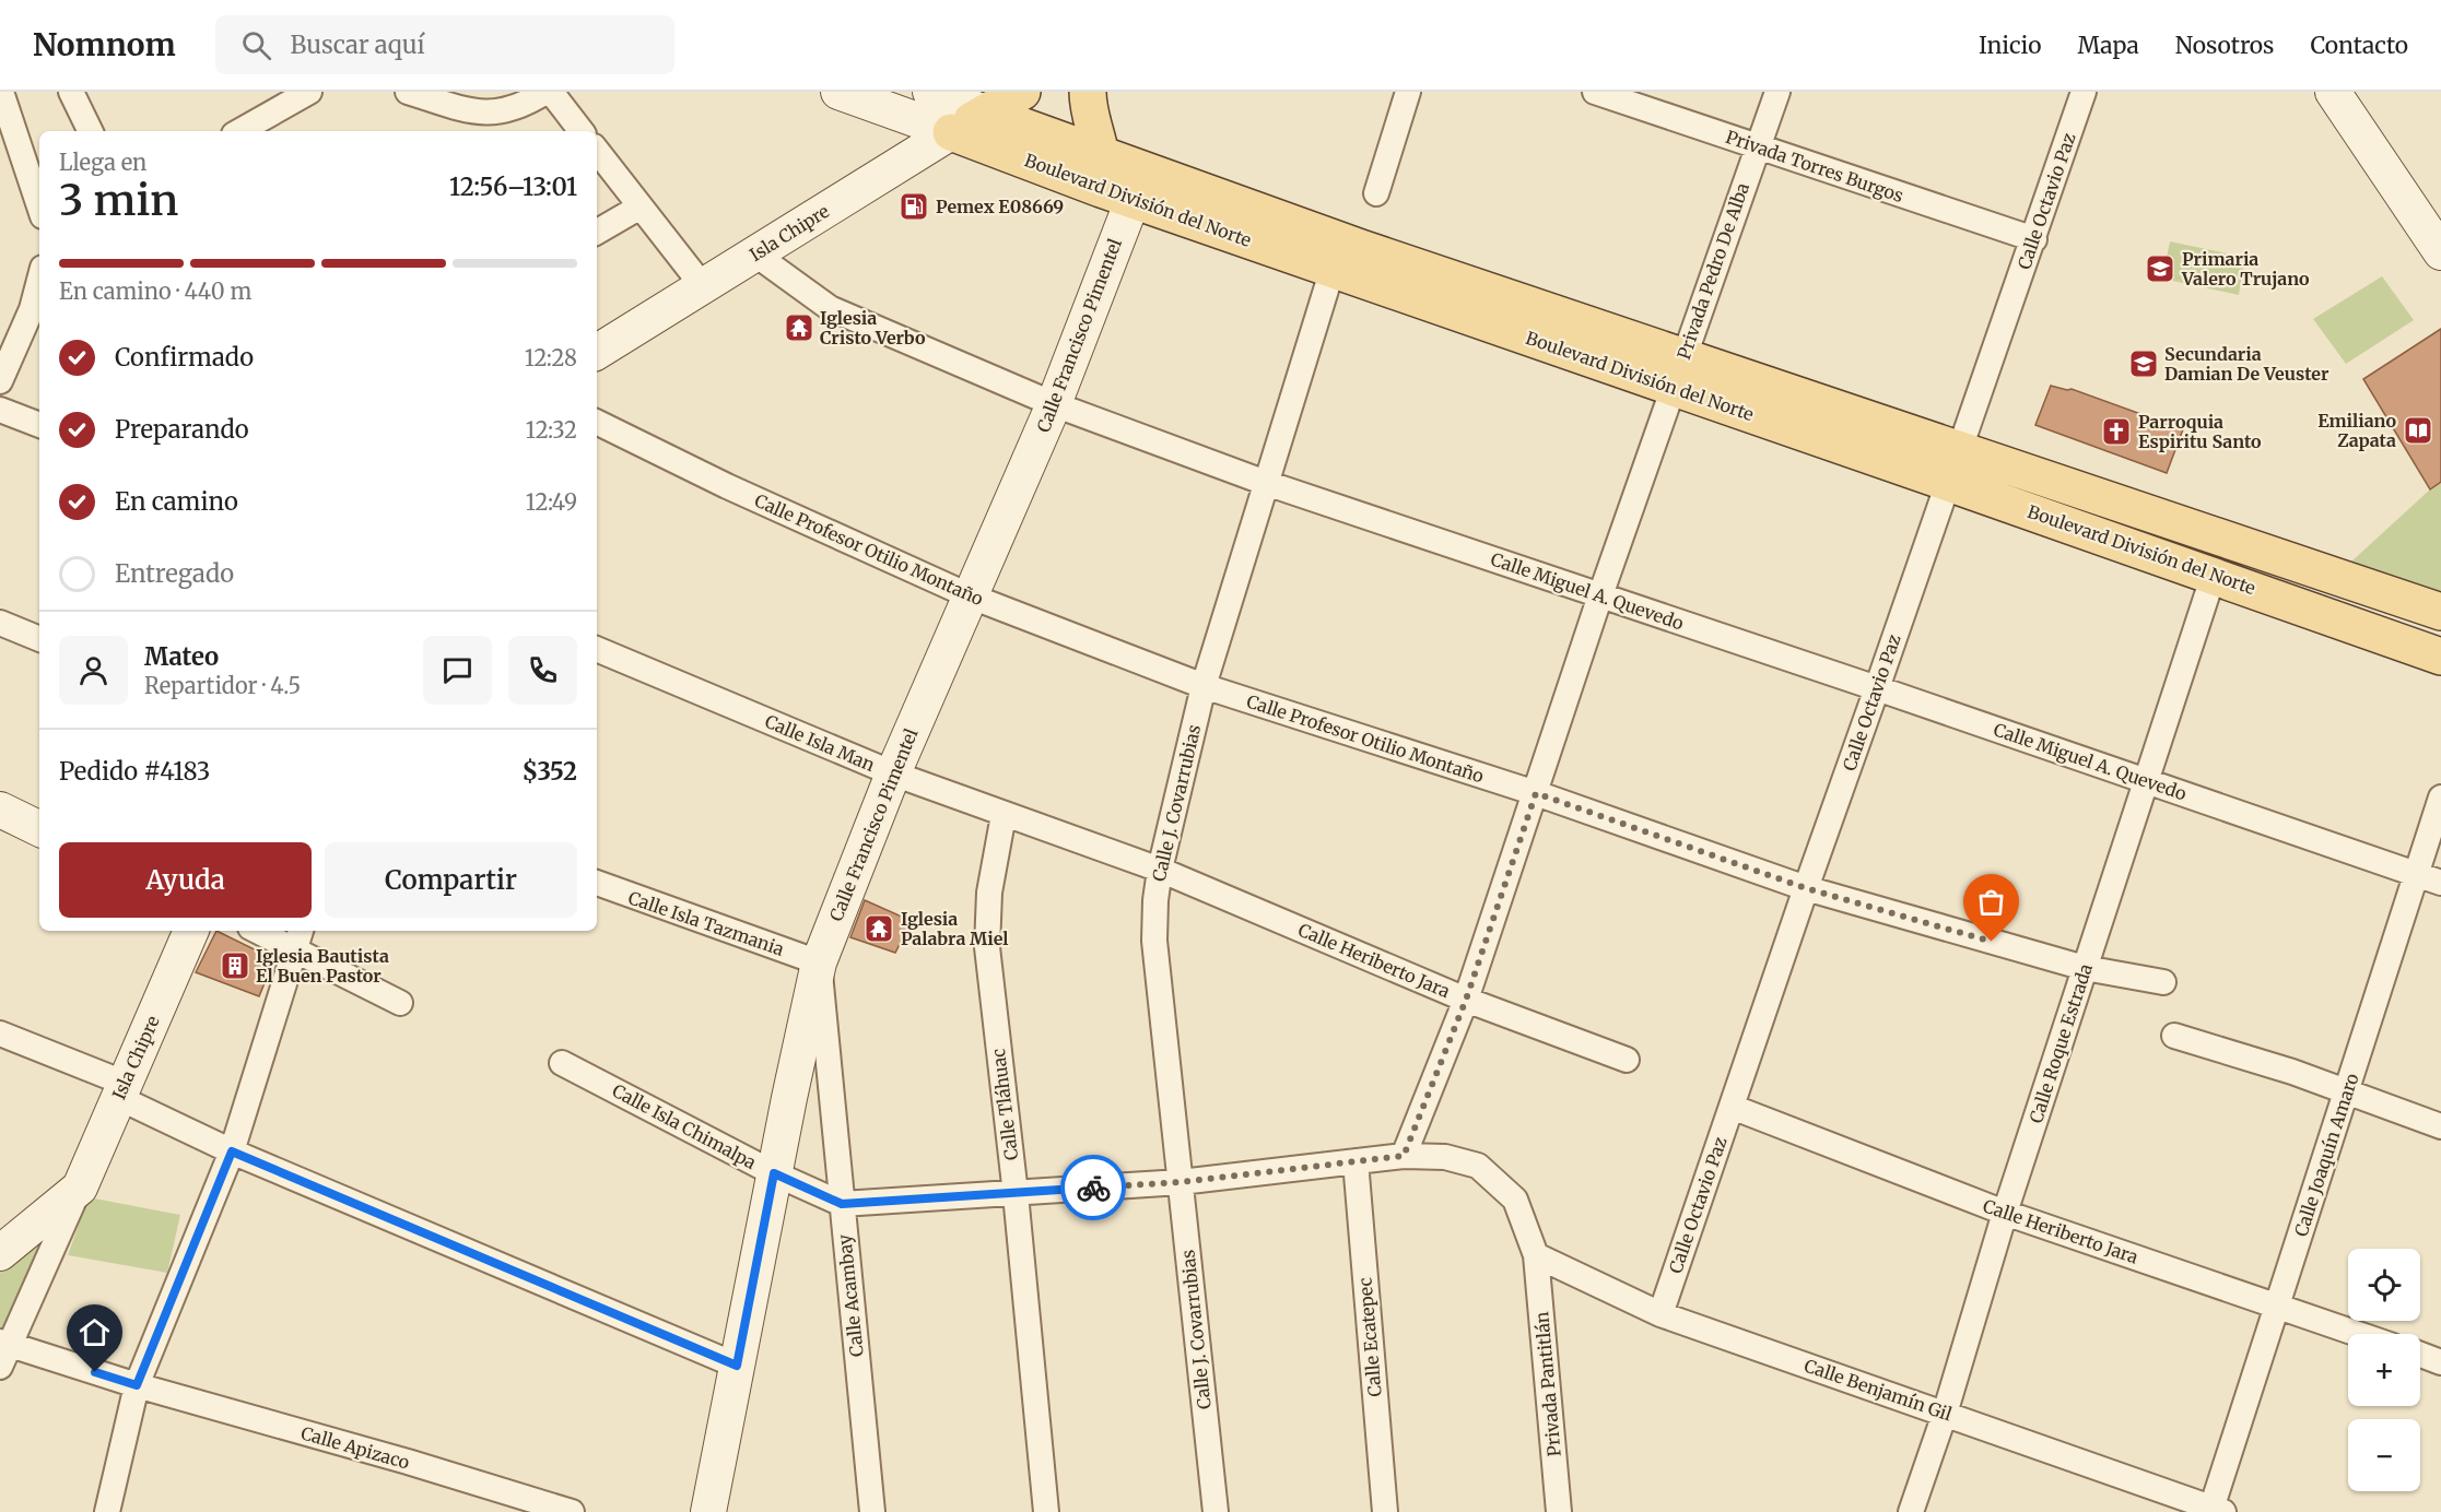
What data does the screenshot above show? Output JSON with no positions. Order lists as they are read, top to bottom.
{
  "streets": {
    "main road": ["Boulevard División del Norte", "Isla Chipre", "Calle Francisco Pimentel"],
    "street": [
      "Privada Torres Burgos",
      "Calle Octavio Paz",
      "Privada Pedro De Alba",
      "Calle Profesor Otilio Montaño",
      "Calle Miguel A. Quevedo",
      "Calle Isla Man",
      "Calle J. Covarrubias",
      "Calle Isla Tazmania",
      "Calle Heriberto Jara",
      "Calle Roque Estrada",
      "Calle Tláhuac",
      "Calle Isla Chimalpa",
      "Calle Joaquín Amaro",
      "Calle Acambay",
      "Calle Ecatepec",
      "Privada Pantitlán",
      "Calle Benjamín Gil",
      "Calle Apizaco"
    ]
  },
  "crossings": [
    ["Privada Torres Burgos", "Calle Octavio Paz"],
    ["Privada Torres Burgos", "Privada Pedro De Alba"],
    ["Boulevard División del Norte", "Calle Octavio Paz"],
    ["Boulevard División del Norte", "Isla Chipre"],
    ["Boulevard División del Norte", "Privada Pedro De Alba"],
    ["Boulevard División del Norte", "Calle Francisco Pimentel"],
    ["Boulevard División del Norte", "Calle J. Covarrubias"],
    ["Boulevard División del Norte", "Calle Roque Estrada"],
    ["Calle Octavio Paz", "Calle Profesor Otilio Montaño"],
    ["Calle Octavio Paz", "Calle Miguel A. Quevedo"],
    ["Calle Octavio Paz", "Calle Heriberto Jara"],
    ["Calle Octavio Paz", "Calle Benjamín Gil"],
    ["Isla Chipre", "Calle Miguel A. Quevedo"],
    ["Privada Pedro De Alba", "Calle Profesor Otilio Montaño"],
    ["Privada Pedro De Alba", "Calle Miguel A. Quevedo"],
    ["Privada Pedro De Alba", "Calle Heriberto Jara"],
    ["Privada Pedro De Alba", "Calle Isla Chimalpa"],
    ["Calle Francisco Pimentel", "Calle Profesor Otilio Montaño"],
    ["Calle Francisco Pimentel", "Calle Miguel A. Quevedo"],
    ["Calle Francisco Pimentel", "Calle Isla Man"],
    ["Calle Francisco Pimentel", "Calle Isla Tazmania"],
    ["Calle Francisco Pimentel", "Calle Isla Chimalpa"],
    ["Calle Francisco Pimentel", "Calle Acambay"],
    ["Calle Profesor Otilio Montaño", "Calle J. Covarrubias"],
    ["Calle Profesor Otilio Montaño", "Calle Roque Estrada"],
    ["Calle Miguel A. Quevedo", "Calle J. Covarrubias"],
    ["Calle Miguel A. Quevedo", "Calle Roque Estrada"],
    ["Calle Miguel A. Quevedo", "Calle Joaquín Amaro"],
    ["Calle Isla Man", "Calle J. Covarrubias"],
    ["Calle Isla Man", "Calle Heriberto Jara"],
    ["Calle Isla Man", "Calle Tláhuac"],
    ["Calle J. Covarrubias", "Calle Heriberto Jara"],
    ["Calle J. Covarrubias", "Calle Isla Chimalpa"],
    ["Calle Isla Tazmania", "Calle Acambay"],
    ["Calle Heriberto Jara", "Calle Roque Estrada"],
    ["Calle Heriberto Jara", "Calle Joaquín Amaro"],
    ["Calle Roque Estrada", "Calle Benjamín Gil"],
    ["Calle Tláhuac", "Calle Isla Chimalpa"],
    ["Calle Isla Chimalpa", "Calle Acambay"],
    ["Calle Isla Chimalpa", "Calle Ecatepec"],
    ["Calle Isla Chimalpa", "Privada Pantitlán"],
    ["Calle Isla Chimalpa", "Calle Benjamín Gil"],
    ["Calle Joaquín Amaro", "Calle Benjamín Gil"],
    ["Privada Pantitlán", "Calle Benjamín Gil"]
  ],
  "places": {
    "fuel station": ["Pemex E08669"],
    "school or university": ["Primaria Valero Trujano", "Secundaria Damian De Veuster"],
    "temple": ["Iglesia Cristo Verbo", "Iglesia Palabra Miel"],
    "library": ["Emiliano Zapata"],
    "church": ["Parroquia Espiritu Santo"],
    "building": ["Iglesia Bautista El Buen Pastor"]
  },
  "page": {
    "header": "Nomnom",
    "search": "Buscar aquí",
    "nav": [
      "Inicio",
      "Mapa",
      "Nosotros",
      "Contacto"
    ],
    "heading": ["3 min", "Llega en", "12:56–13:01"],
    "panel": [
      "Mateo",
      "Repartidor · 4.5",
      "Pedido #4183",
      "$352"
    ],
    "bar": "En camino · 440 m",
    "list": [
      ["Confirmado", "12:28"],
      ["Preparando", "12:32"],
      ["En camino", "12:49"],
      "Entregado"
    ],
    "buttons": ["Ayuda", "Compartir"],
    "map_buttons": ["+", "−"]
  }
}
